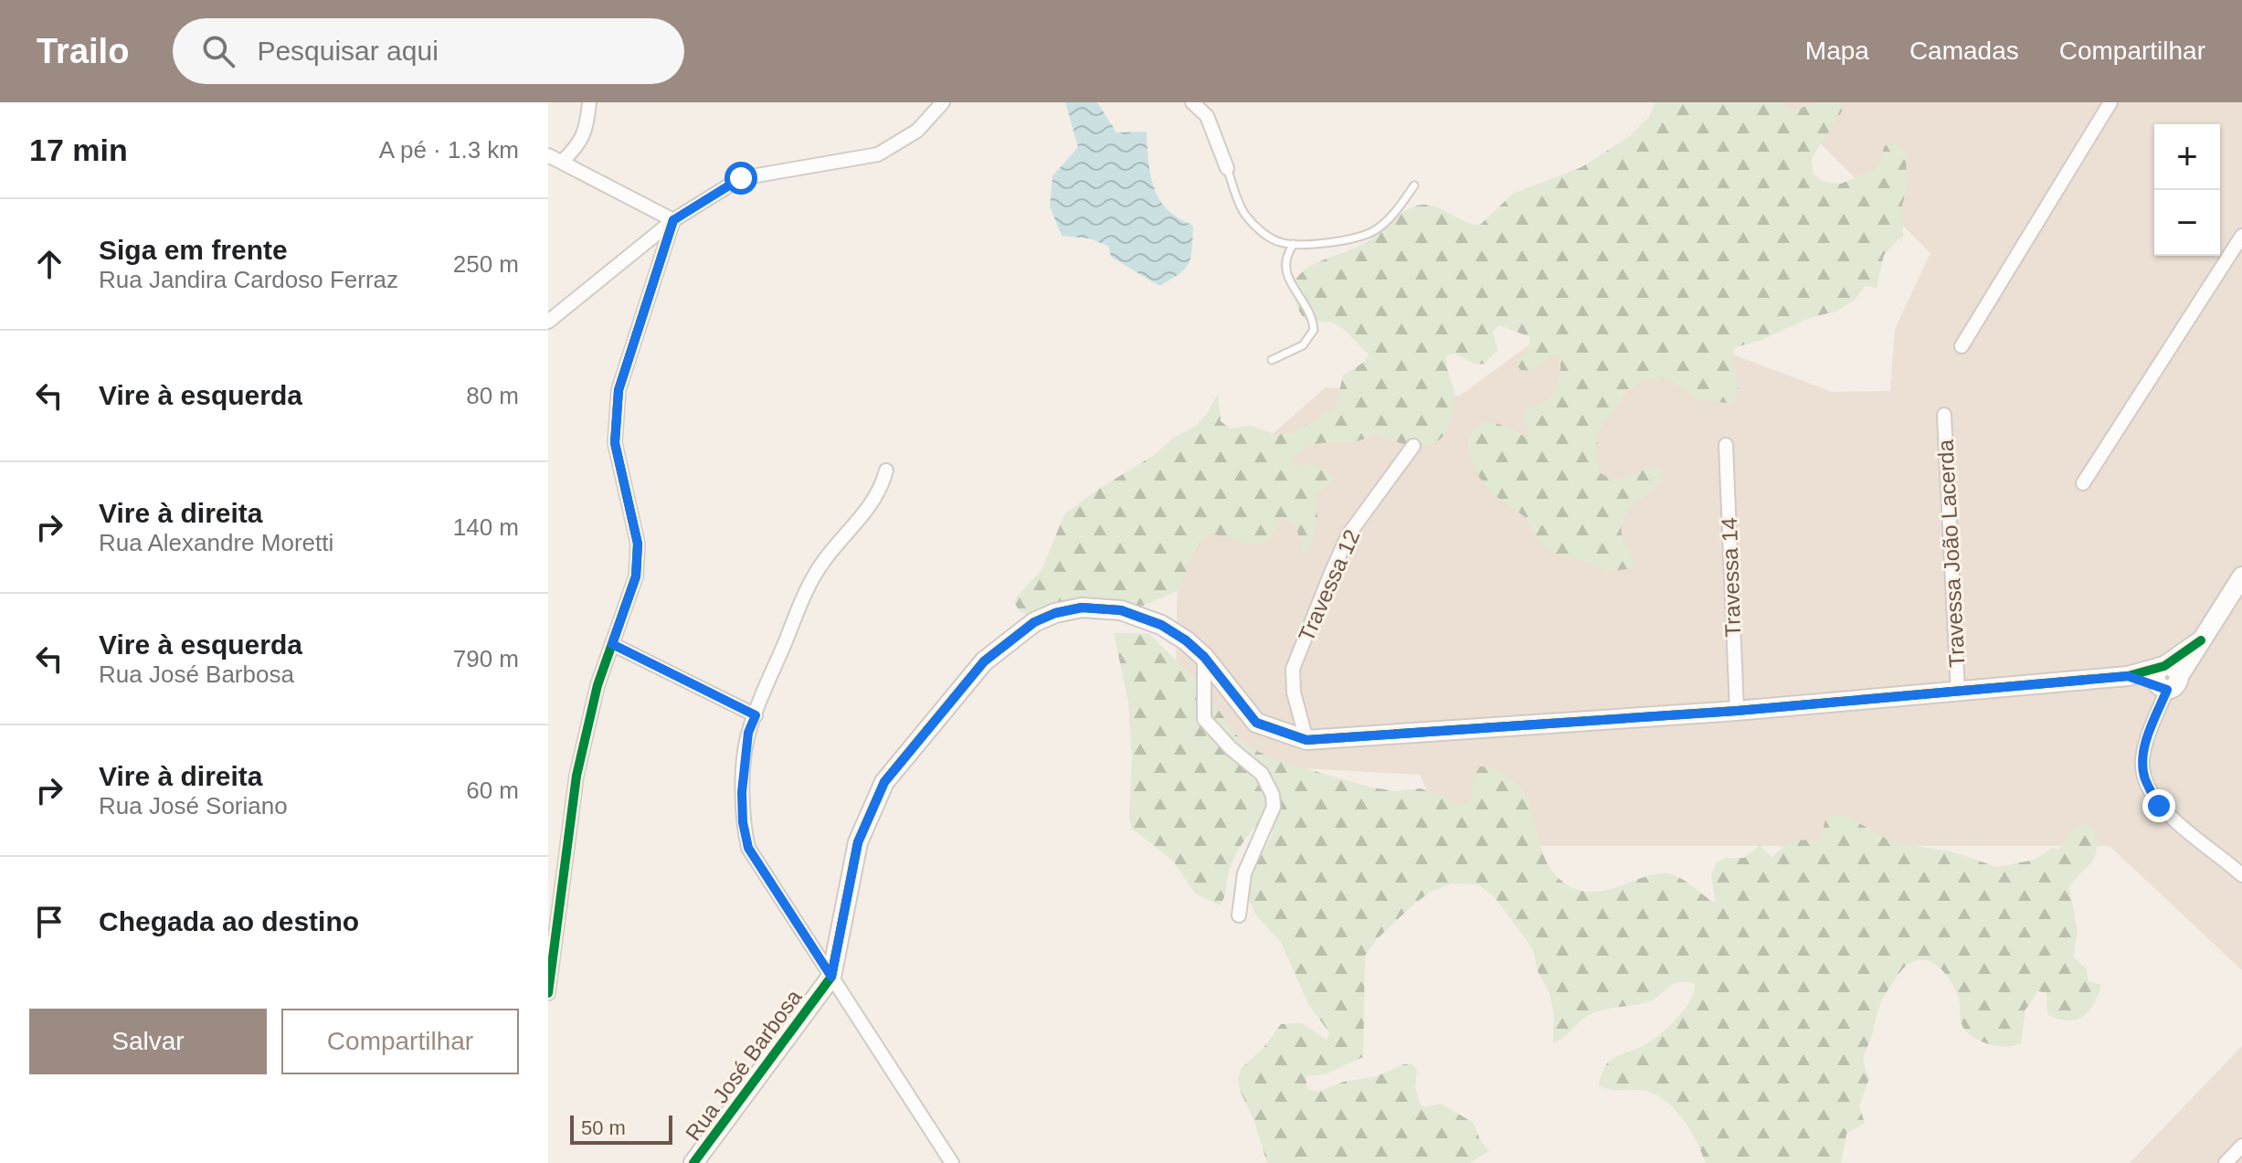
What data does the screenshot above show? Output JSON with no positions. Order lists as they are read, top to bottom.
{
  "streets": {
    "street": [
      "Travessa João Lacerda",
      "Travessa 14",
      "Travessa 12",
      "Rua José Barbosa"
    ]
  },
  "crossings": [
    ["Travessa João Lacerda", "Rua José Barbosa"],
    ["Travessa 14", "Rua José Barbosa"],
    ["Travessa 12", "Rua José Barbosa"]
  ],
  "scale_bar": "50 m",
  "page": {
    "header": "Trailo",
    "search": "Pesquisar aqui",
    "nav": ["Mapa", "Camadas", "Compartilhar"],
    "heading": ["17 min", "A pé · 1.3 km"],
    "map_buttons": ["+", "−"],
    "list": [
      ["Siga em frente", "Rua Jandira Cardoso Ferraz", "250 m"],
      ["Vire à esquerda", "80 m"],
      ["Vire à direita", "Rua Alexandre Moretti", "140 m"],
      ["Vire à esquerda", "Rua José Barbosa", "790 m"],
      ["Vire à direita", "Rua José Soriano", "60 m"],
      "Chegada ao destino"
    ],
    "buttons": ["Salvar", "Compartilhar"],
    "scale": "50 m"
  }
}
